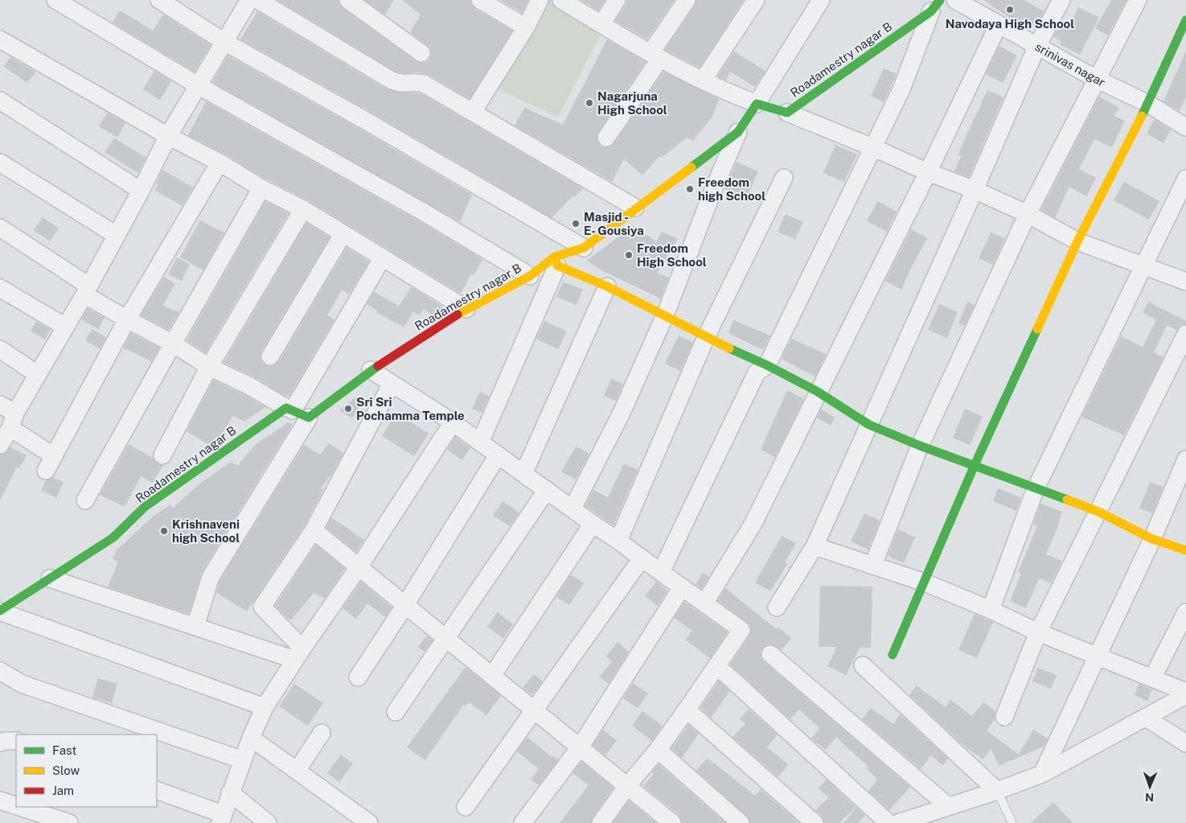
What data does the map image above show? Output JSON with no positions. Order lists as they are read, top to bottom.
{
  "streets": {
    "street": ["Roadamestry nagar B", "srinivas nagar"]
  },
  "places": [
    "Navodaya High School",
    "Nagarjuna High School",
    "Freedom high School",
    "Masjid - E- Gousiya",
    "Freedom High School",
    "Sri Sri Pochamma Temple",
    "Krishnaveni high School"
  ],
  "legend": ["Fast", "Slow", "Jam"],
  "north": "bottom"
}
